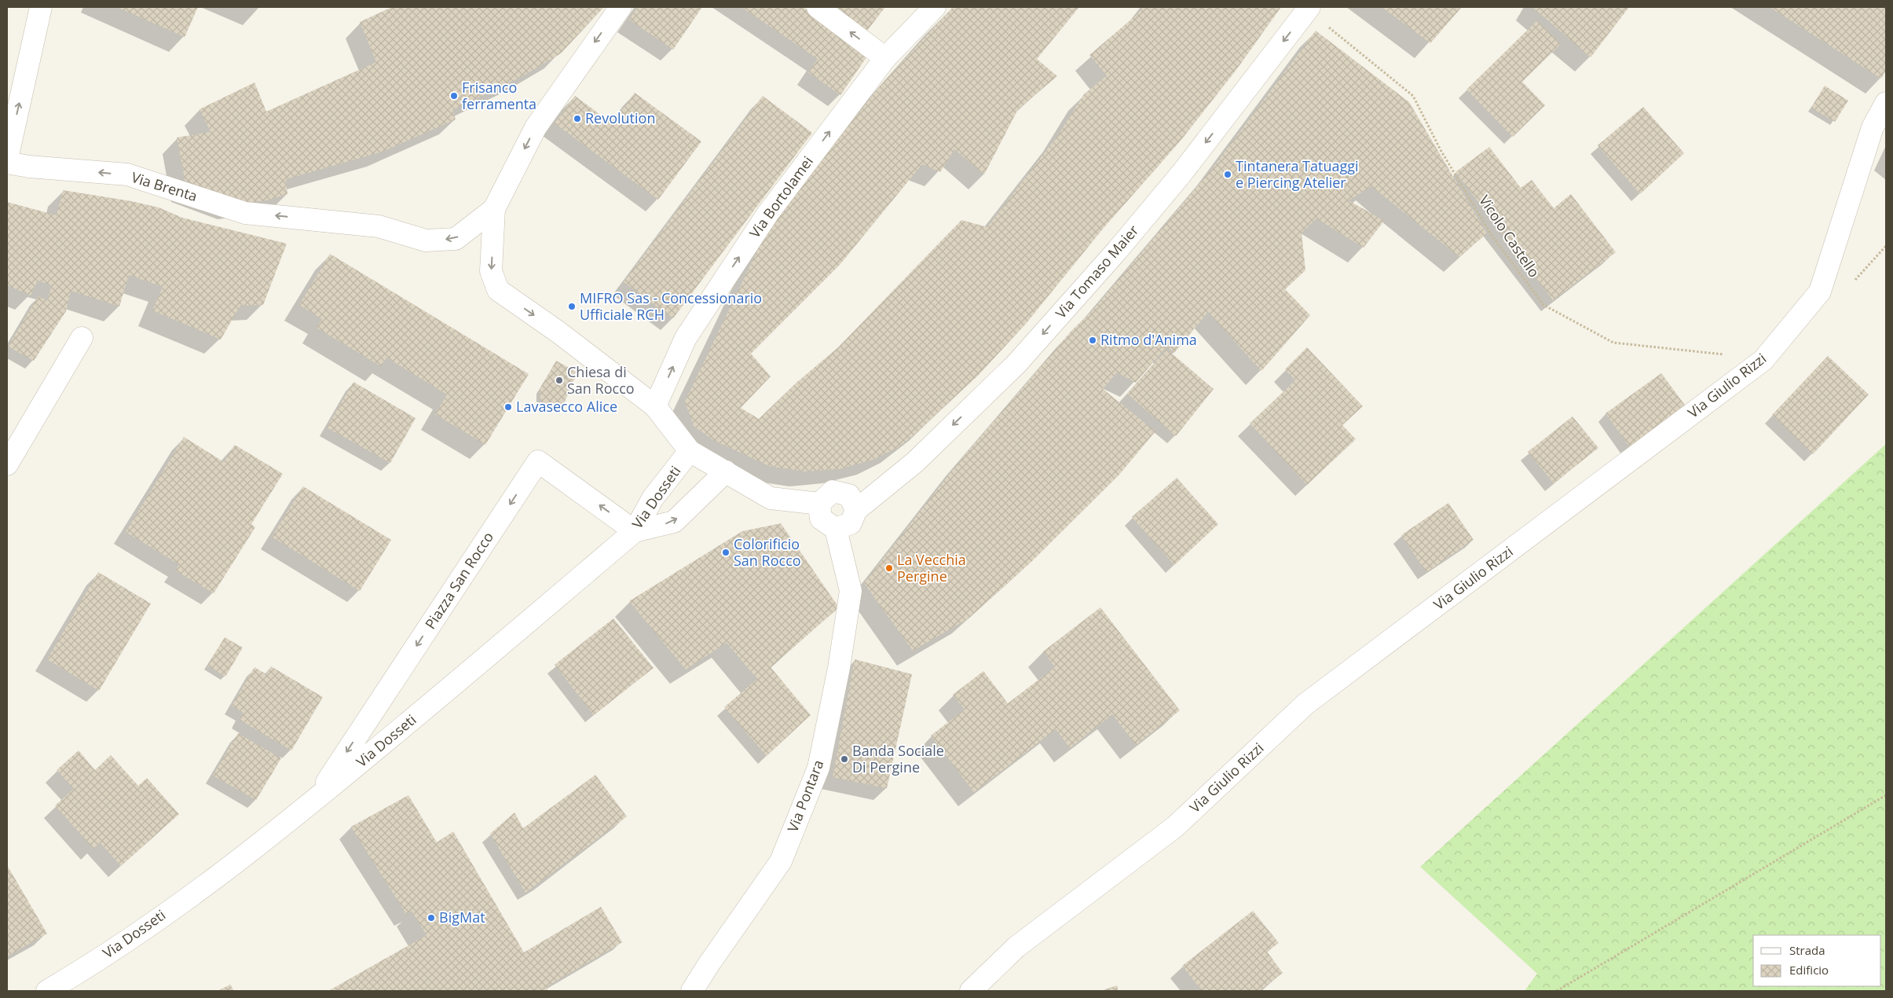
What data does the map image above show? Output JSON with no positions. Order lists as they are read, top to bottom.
{
  "streets": {
    "street": [
      "Via Brenta",
      "Via Bortolamei",
      "Via Tomaso Maier",
      "Via Giulio Rizzi",
      "Via Dosseti",
      "Piazza San Rocco",
      "Via Pontara"
    ],
    "path": ["Vicolo Castello"]
  },
  "crossings": [
    ["Vicolo Castello", "Via Tomaso Maier"],
    ["Vicolo Castello", "Via Giulio Rizzi"],
    ["Via Tomaso Maier", "Via Pontara"],
    ["Via Dosseti", "Piazza San Rocco"]
  ],
  "one_way": ["Via Brenta", "Via Bortolamei", "Via Tomaso Maier"],
  "places": [
    "Frisanco ferramenta",
    "Revolution",
    "Tintanera Tatuaggi e Piercing Atelier",
    "MIFRO Sas - Concessionario Ufficiale RCH",
    "Ritmo d'Anima",
    "Chiesa di San Rocco",
    "Lavasecco Alice",
    "Colorificio San Rocco",
    "La Vecchia Pergine",
    "Banda Sociale Di Pergine",
    "BigMat"
  ],
  "legend": ["Strada", "Edificio"]
}
